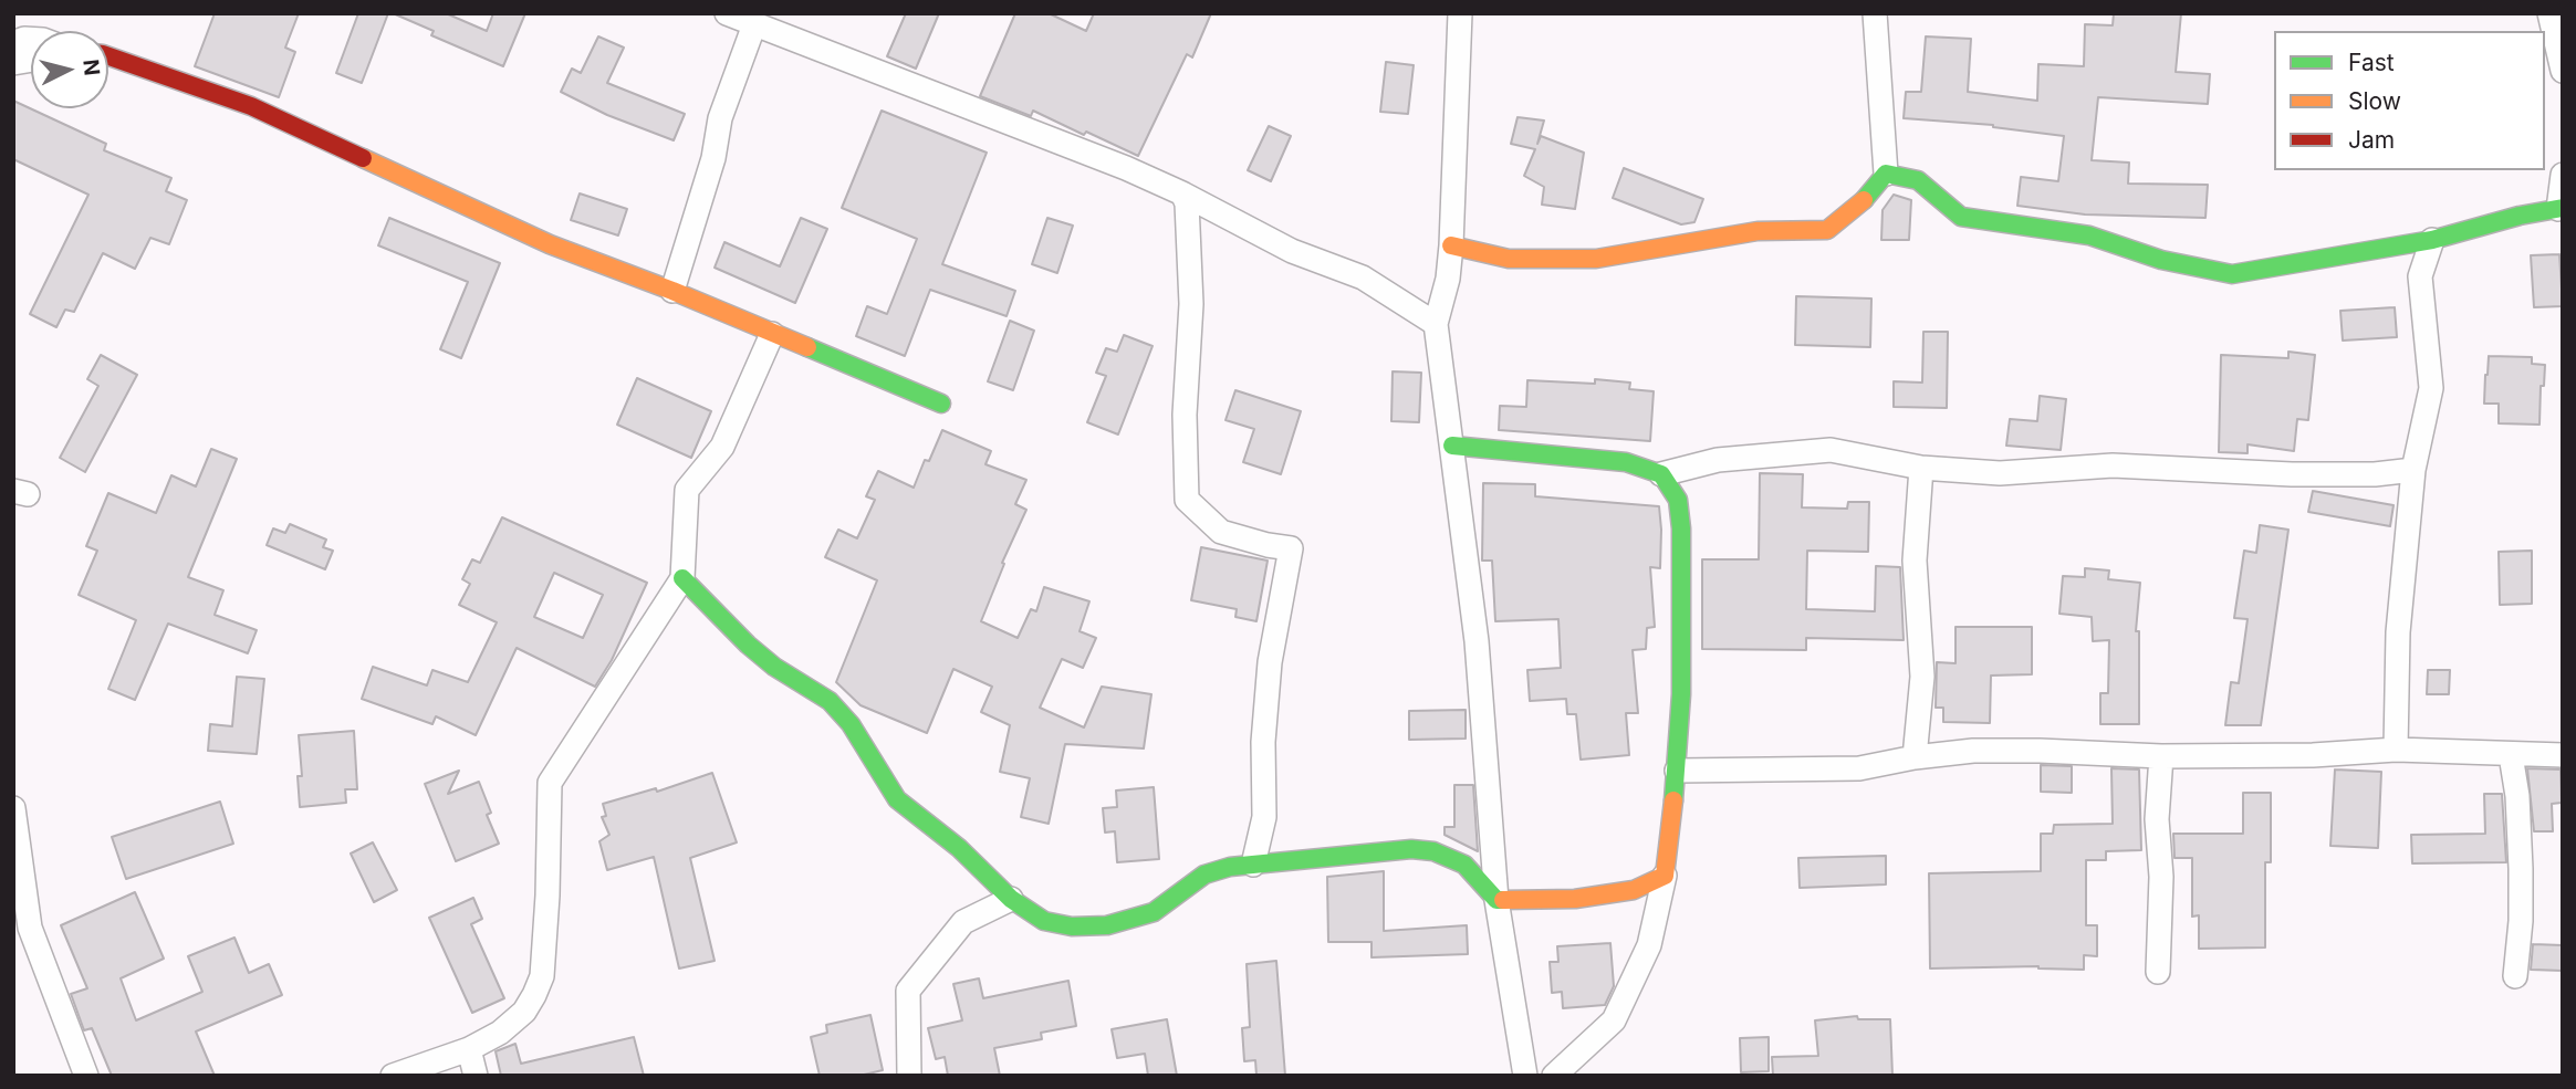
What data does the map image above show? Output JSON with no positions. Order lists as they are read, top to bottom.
{
  "legend": ["Fast", "Slow", "Jam"],
  "north": "right"
}
